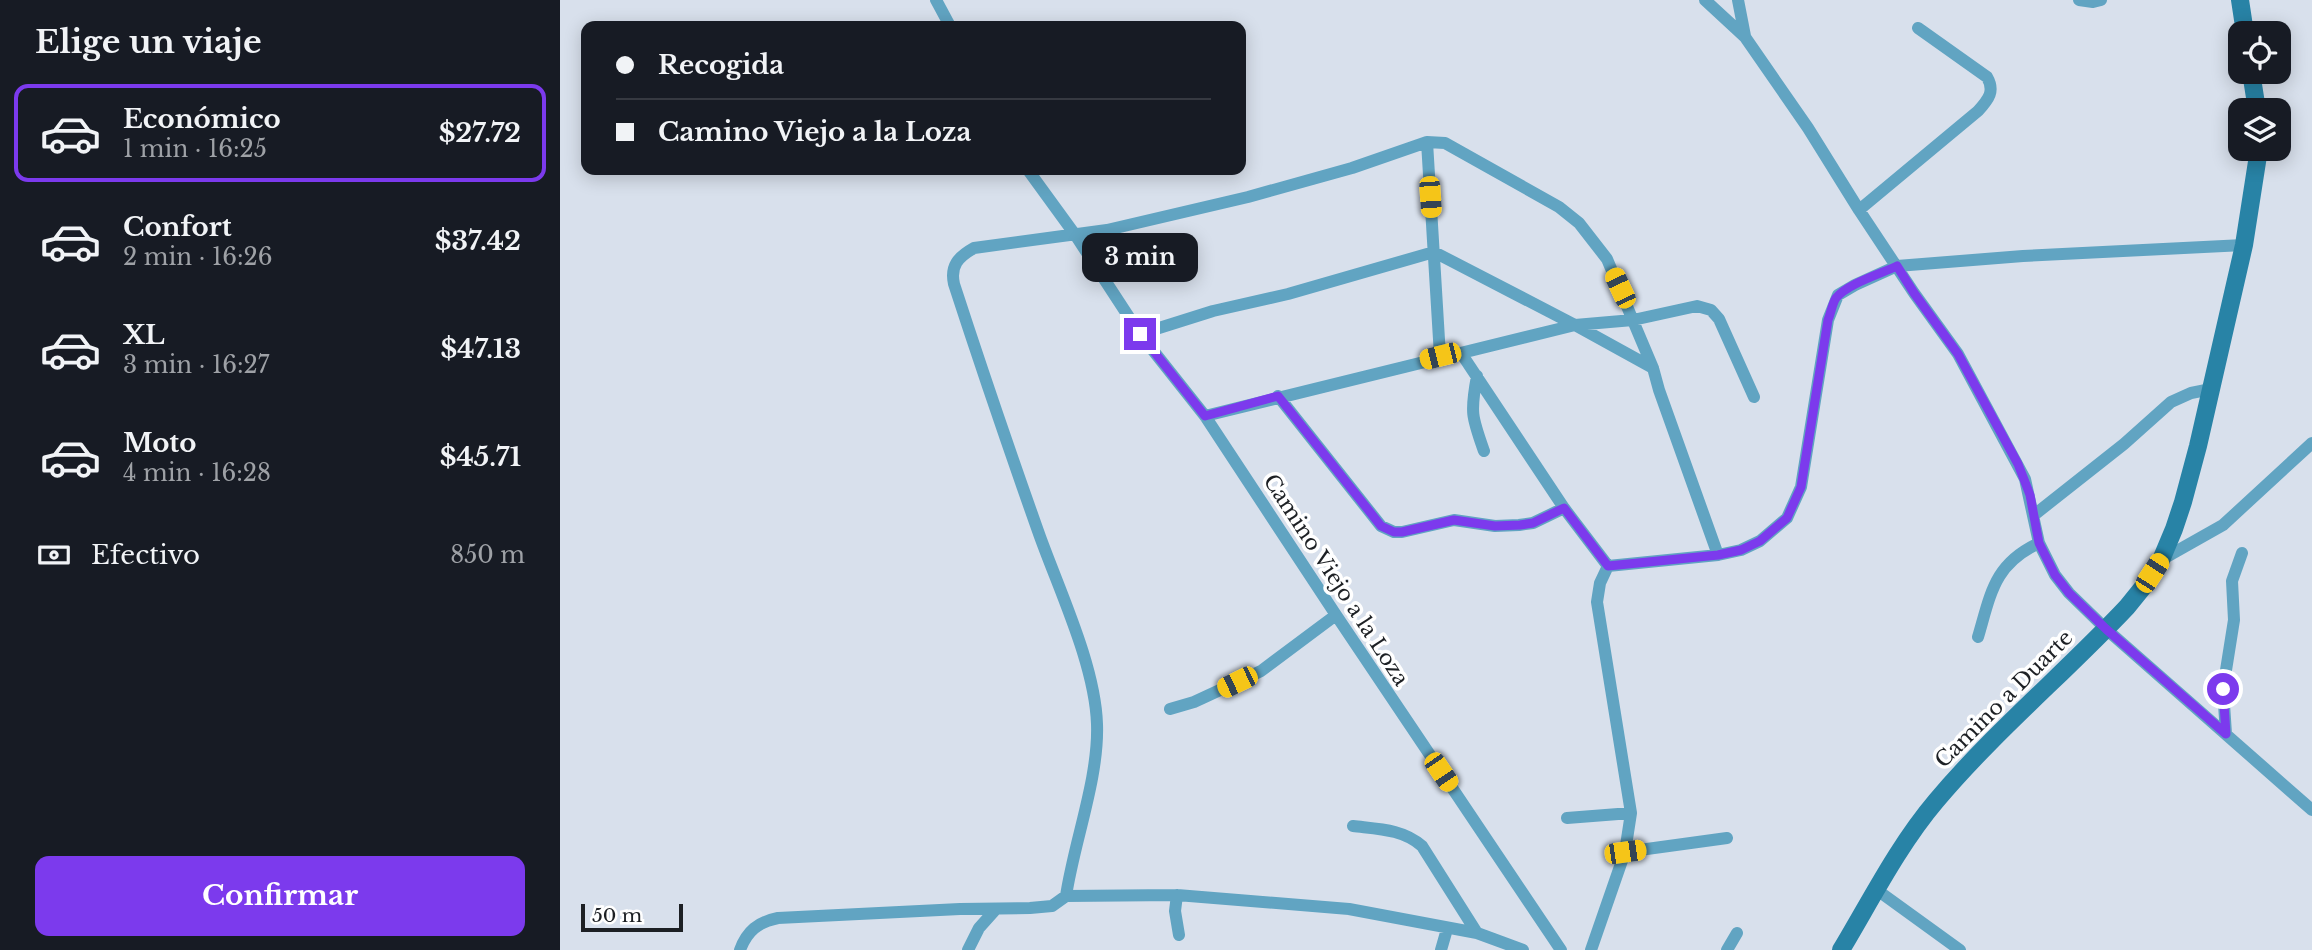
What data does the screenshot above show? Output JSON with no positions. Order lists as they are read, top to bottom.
{
  "streets": {
    "street": ["Camino Viejo a la Loza", "Camino a Duarte"]
  },
  "scale_bar": "50 m",
  "page": {
    "heading": "Elige un viaje",
    "banner": ["Recogida", "Camino Viejo a la Loza"],
    "list": [
      {
        "name": "Económico",
        "note": "1 min · 16:25",
        "value": "$27.72"
      },
      {
        "name": "Confort",
        "note": "2 min · 16:26",
        "value": "$37.42"
      },
      {
        "name": "XL",
        "note": "3 min · 16:27",
        "value": "$47.13"
      },
      {
        "name": "Moto",
        "note": "4 min · 16:28",
        "value": "$45.71"
      }
    ],
    "bubble": "3 min",
    "pay": ["Efectivo", "850 m"],
    "buttons": "Confirmar",
    "scale": "50 m"
  }
}
